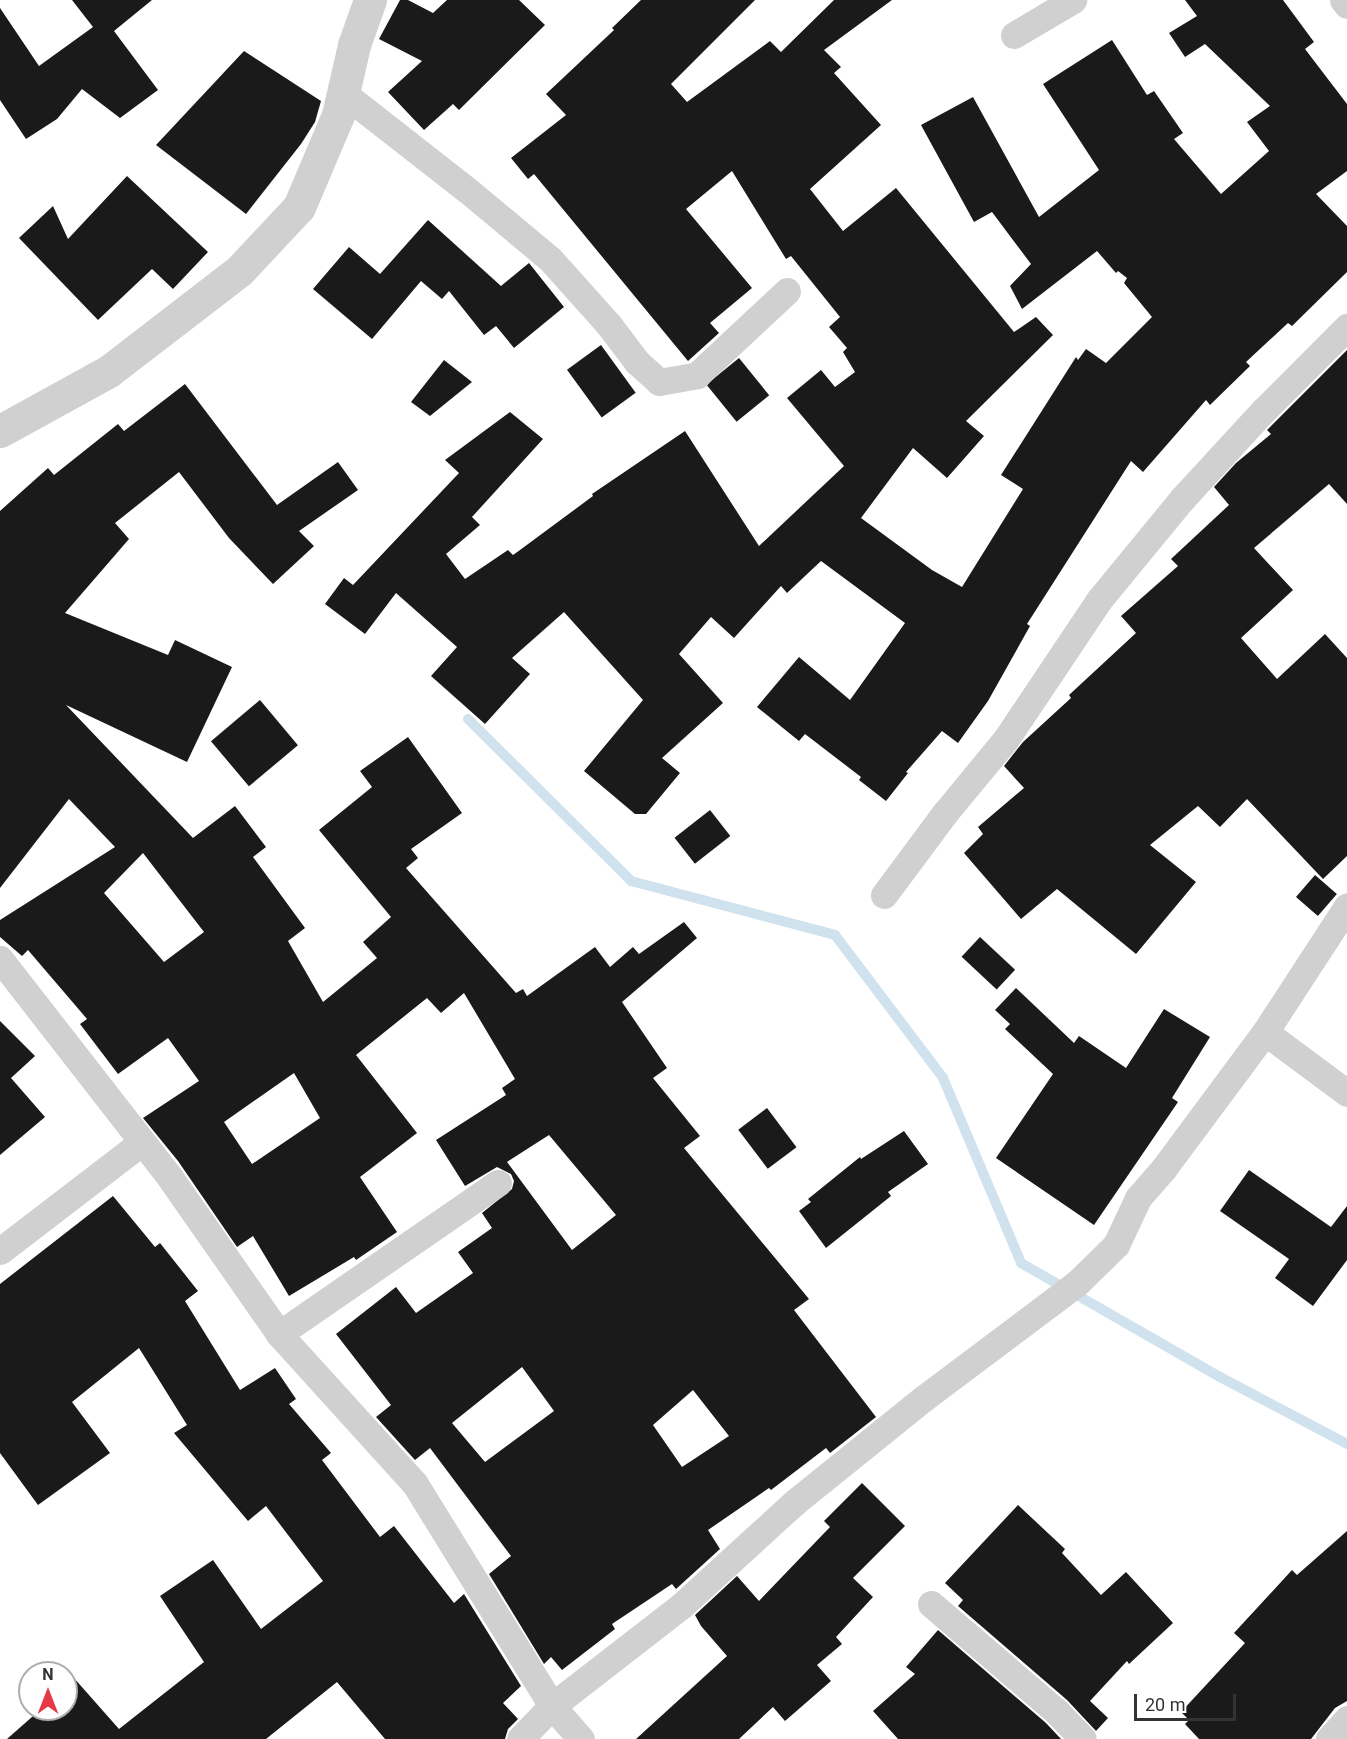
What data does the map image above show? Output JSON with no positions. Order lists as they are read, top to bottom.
{
  "scale_bar": "20 m",
  "north": "top"
}
